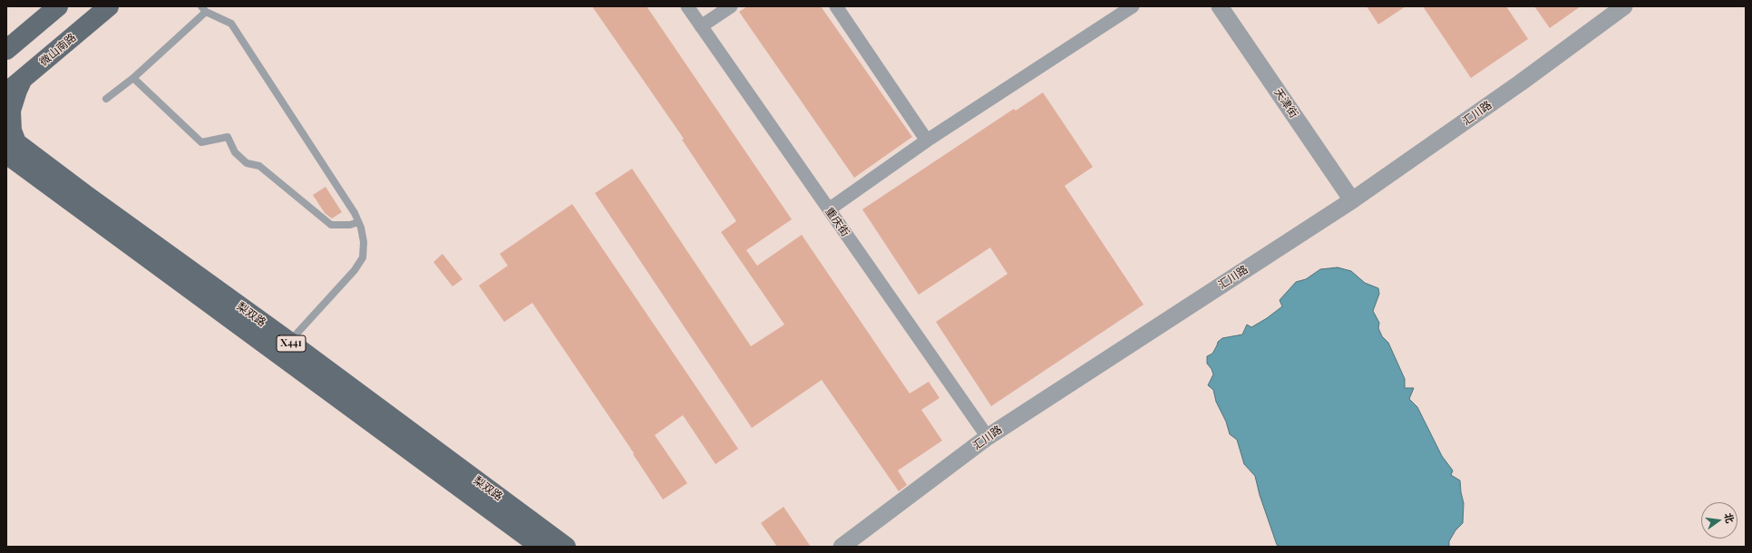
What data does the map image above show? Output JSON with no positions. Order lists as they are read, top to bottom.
{
  "streets": {
    "main road": ["微山南路", "梨双路", "X441"],
    "street": ["天津街", "汇川路", "重庆街"]
  },
  "crossings": [
    ["天津街", "汇川路"],
    ["汇川路", "重庆街"]
  ],
  "north": "right"
}
